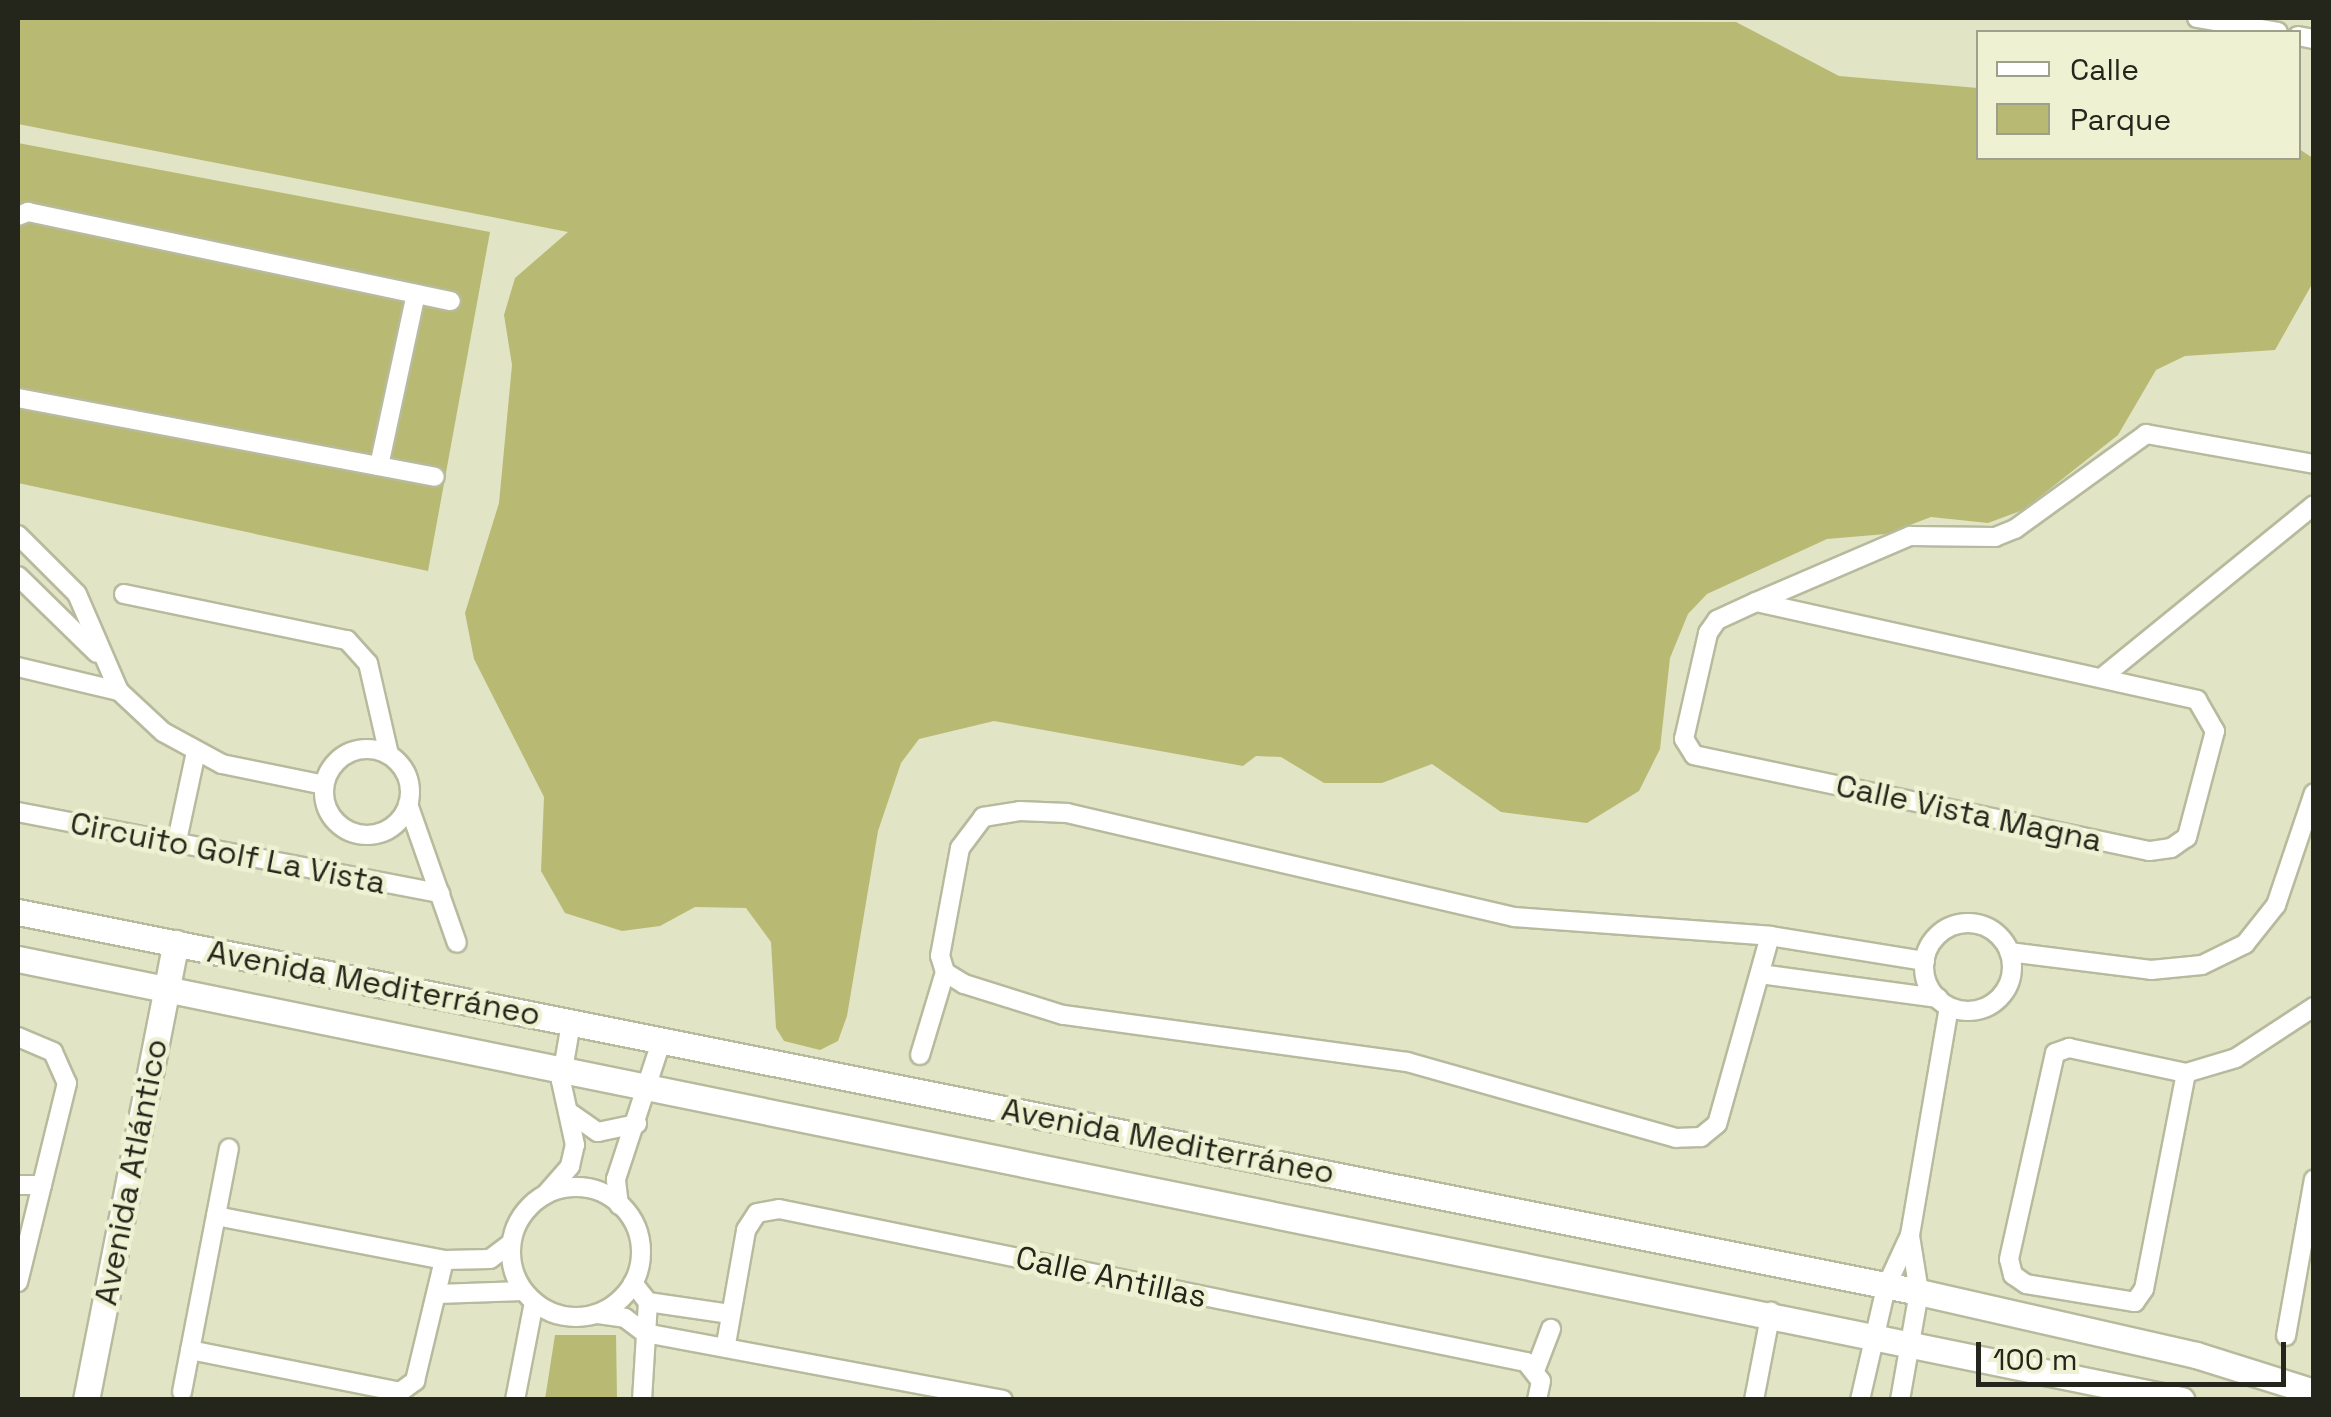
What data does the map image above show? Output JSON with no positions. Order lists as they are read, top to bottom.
{
  "streets": {
    "street": [
      "Calle Vista Magna",
      "Circuito Golf La Vista",
      "Avenida Mediterráneo",
      "Avenida Atlántico",
      "Calle Antillas"
    ]
  },
  "crossings": [
    ["Avenida Mediterráneo", "Avenida Atlántico"]
  ],
  "legend": ["Calle", "Parque"],
  "scale_bar": "100 m"
}
